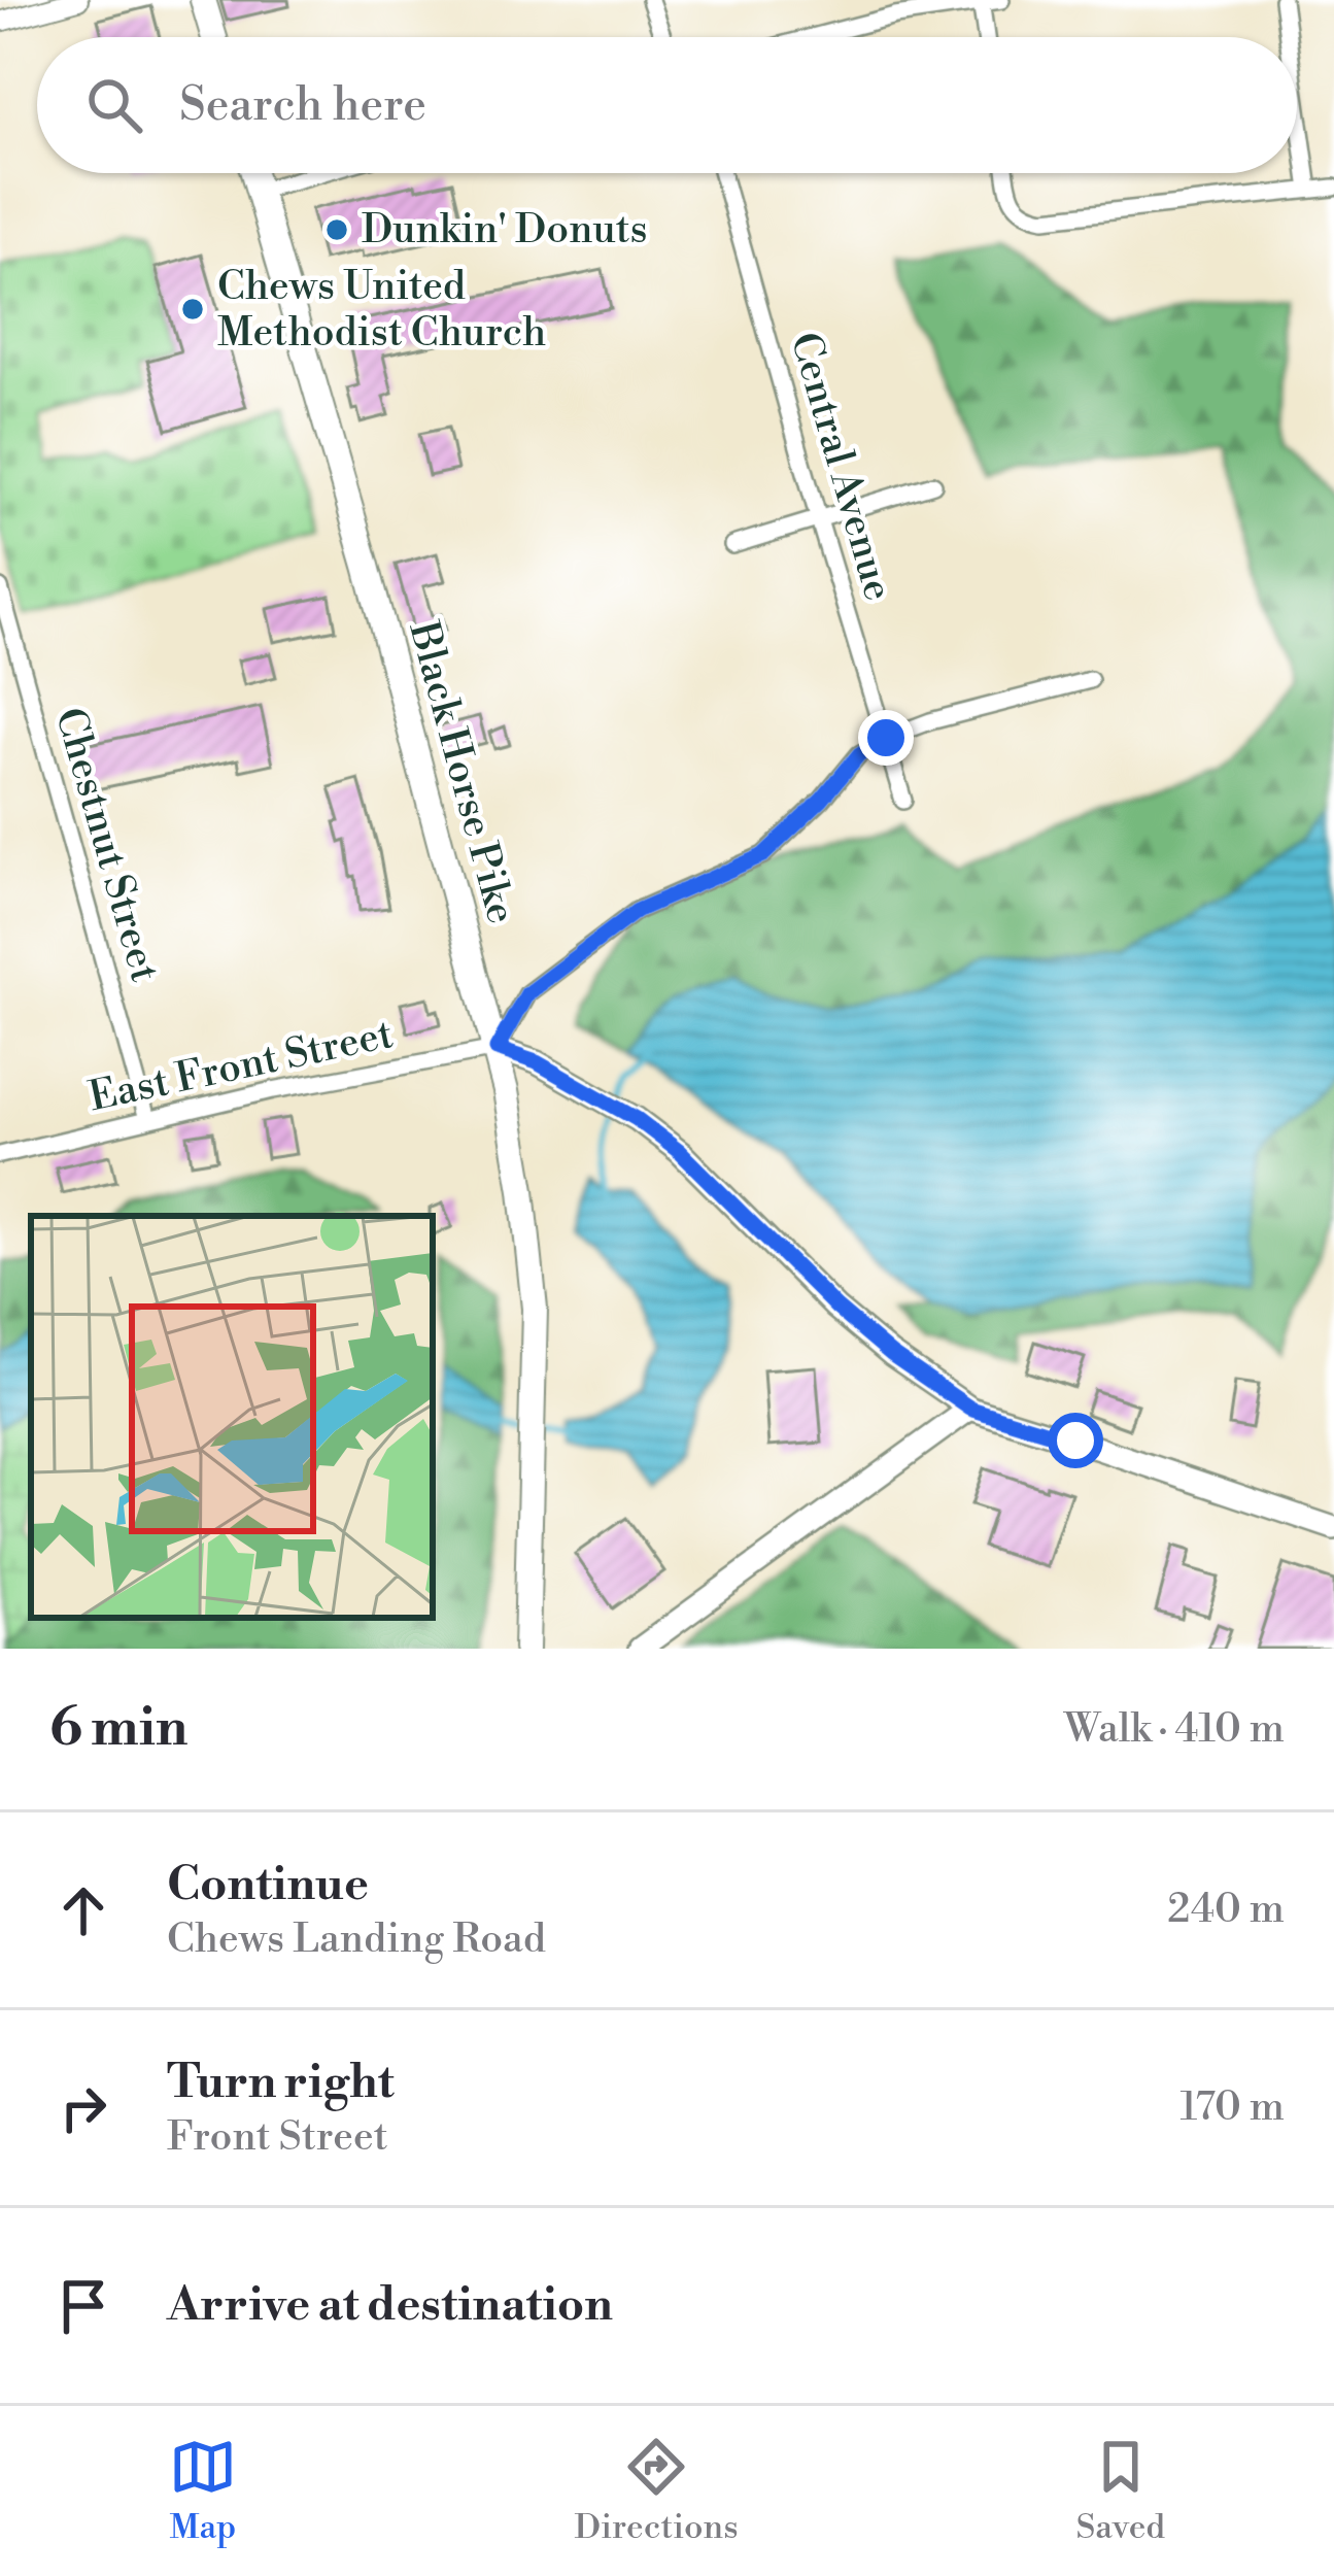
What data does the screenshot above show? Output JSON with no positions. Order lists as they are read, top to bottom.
{
  "streets": {
    "main road": ["Black Horse Pike"],
    "street": ["Central Avenue", "Chestnut Street", "East Front Street"]
  },
  "crossings": [
    ["Black Horse Pike", "East Front Street"],
    ["Chestnut Street", "East Front Street"]
  ],
  "places": ["Dunkin' Donuts", "Chews United Methodist Church"],
  "page": {
    "search": "Search here",
    "heading": ["6 min", "Walk · 410 m"],
    "list": [
      ["Continue", "Chews Landing Road", "240 m"],
      ["Turn right", "Front Street", "170 m"],
      "Arrive at destination"
    ],
    "nav": ["Map", "Directions", "Saved"]
  }
}
